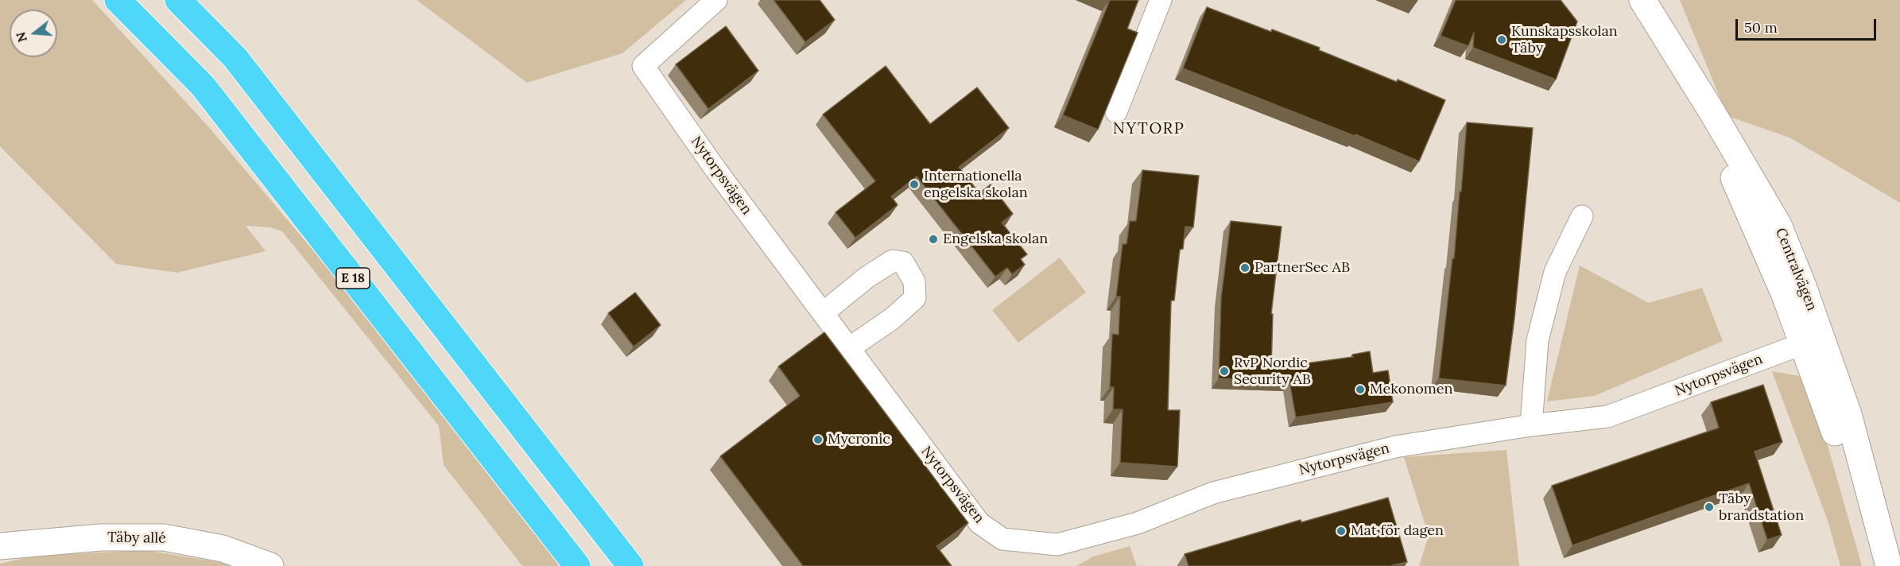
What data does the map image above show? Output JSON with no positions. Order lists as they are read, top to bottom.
{
  "streets": {
    "highway": ["E 18"],
    "street": ["Nytorpsvägen", "Centralvägen", "Täby allé"]
  },
  "crossings": [
    ["Nytorpsvägen", "Centralvägen"]
  ],
  "districts": ["NYTORP"],
  "places": [
    "Kunskapsskolan Täby",
    "Internationella engelska skolan",
    "Engelska skolan",
    "PartnerSec AB",
    "RvP Nordic Security AB",
    "Mekonomen",
    "Mycronic",
    "Täby brandstation",
    "Mat för dagen"
  ],
  "scale_bar": "50 m",
  "north": "left"
}
